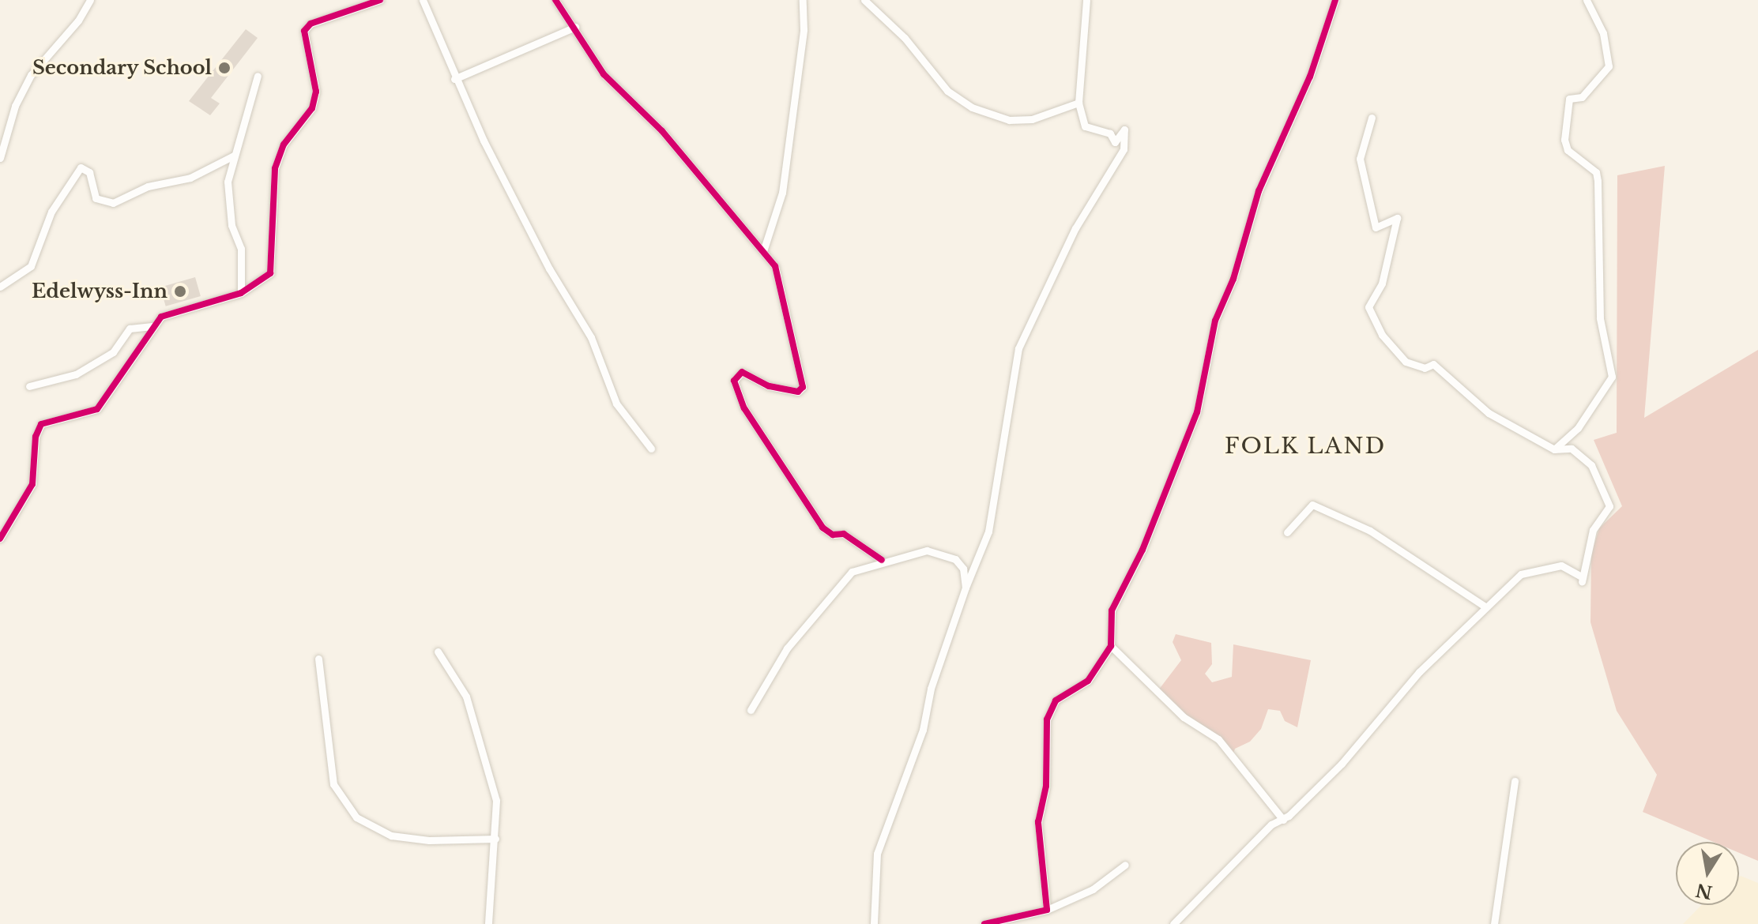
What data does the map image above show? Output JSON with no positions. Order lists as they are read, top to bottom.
{
  "districts": ["FOLK LAND"],
  "places": ["Secondary School", "Edelwyss-Inn"],
  "north": "bottom"
}
